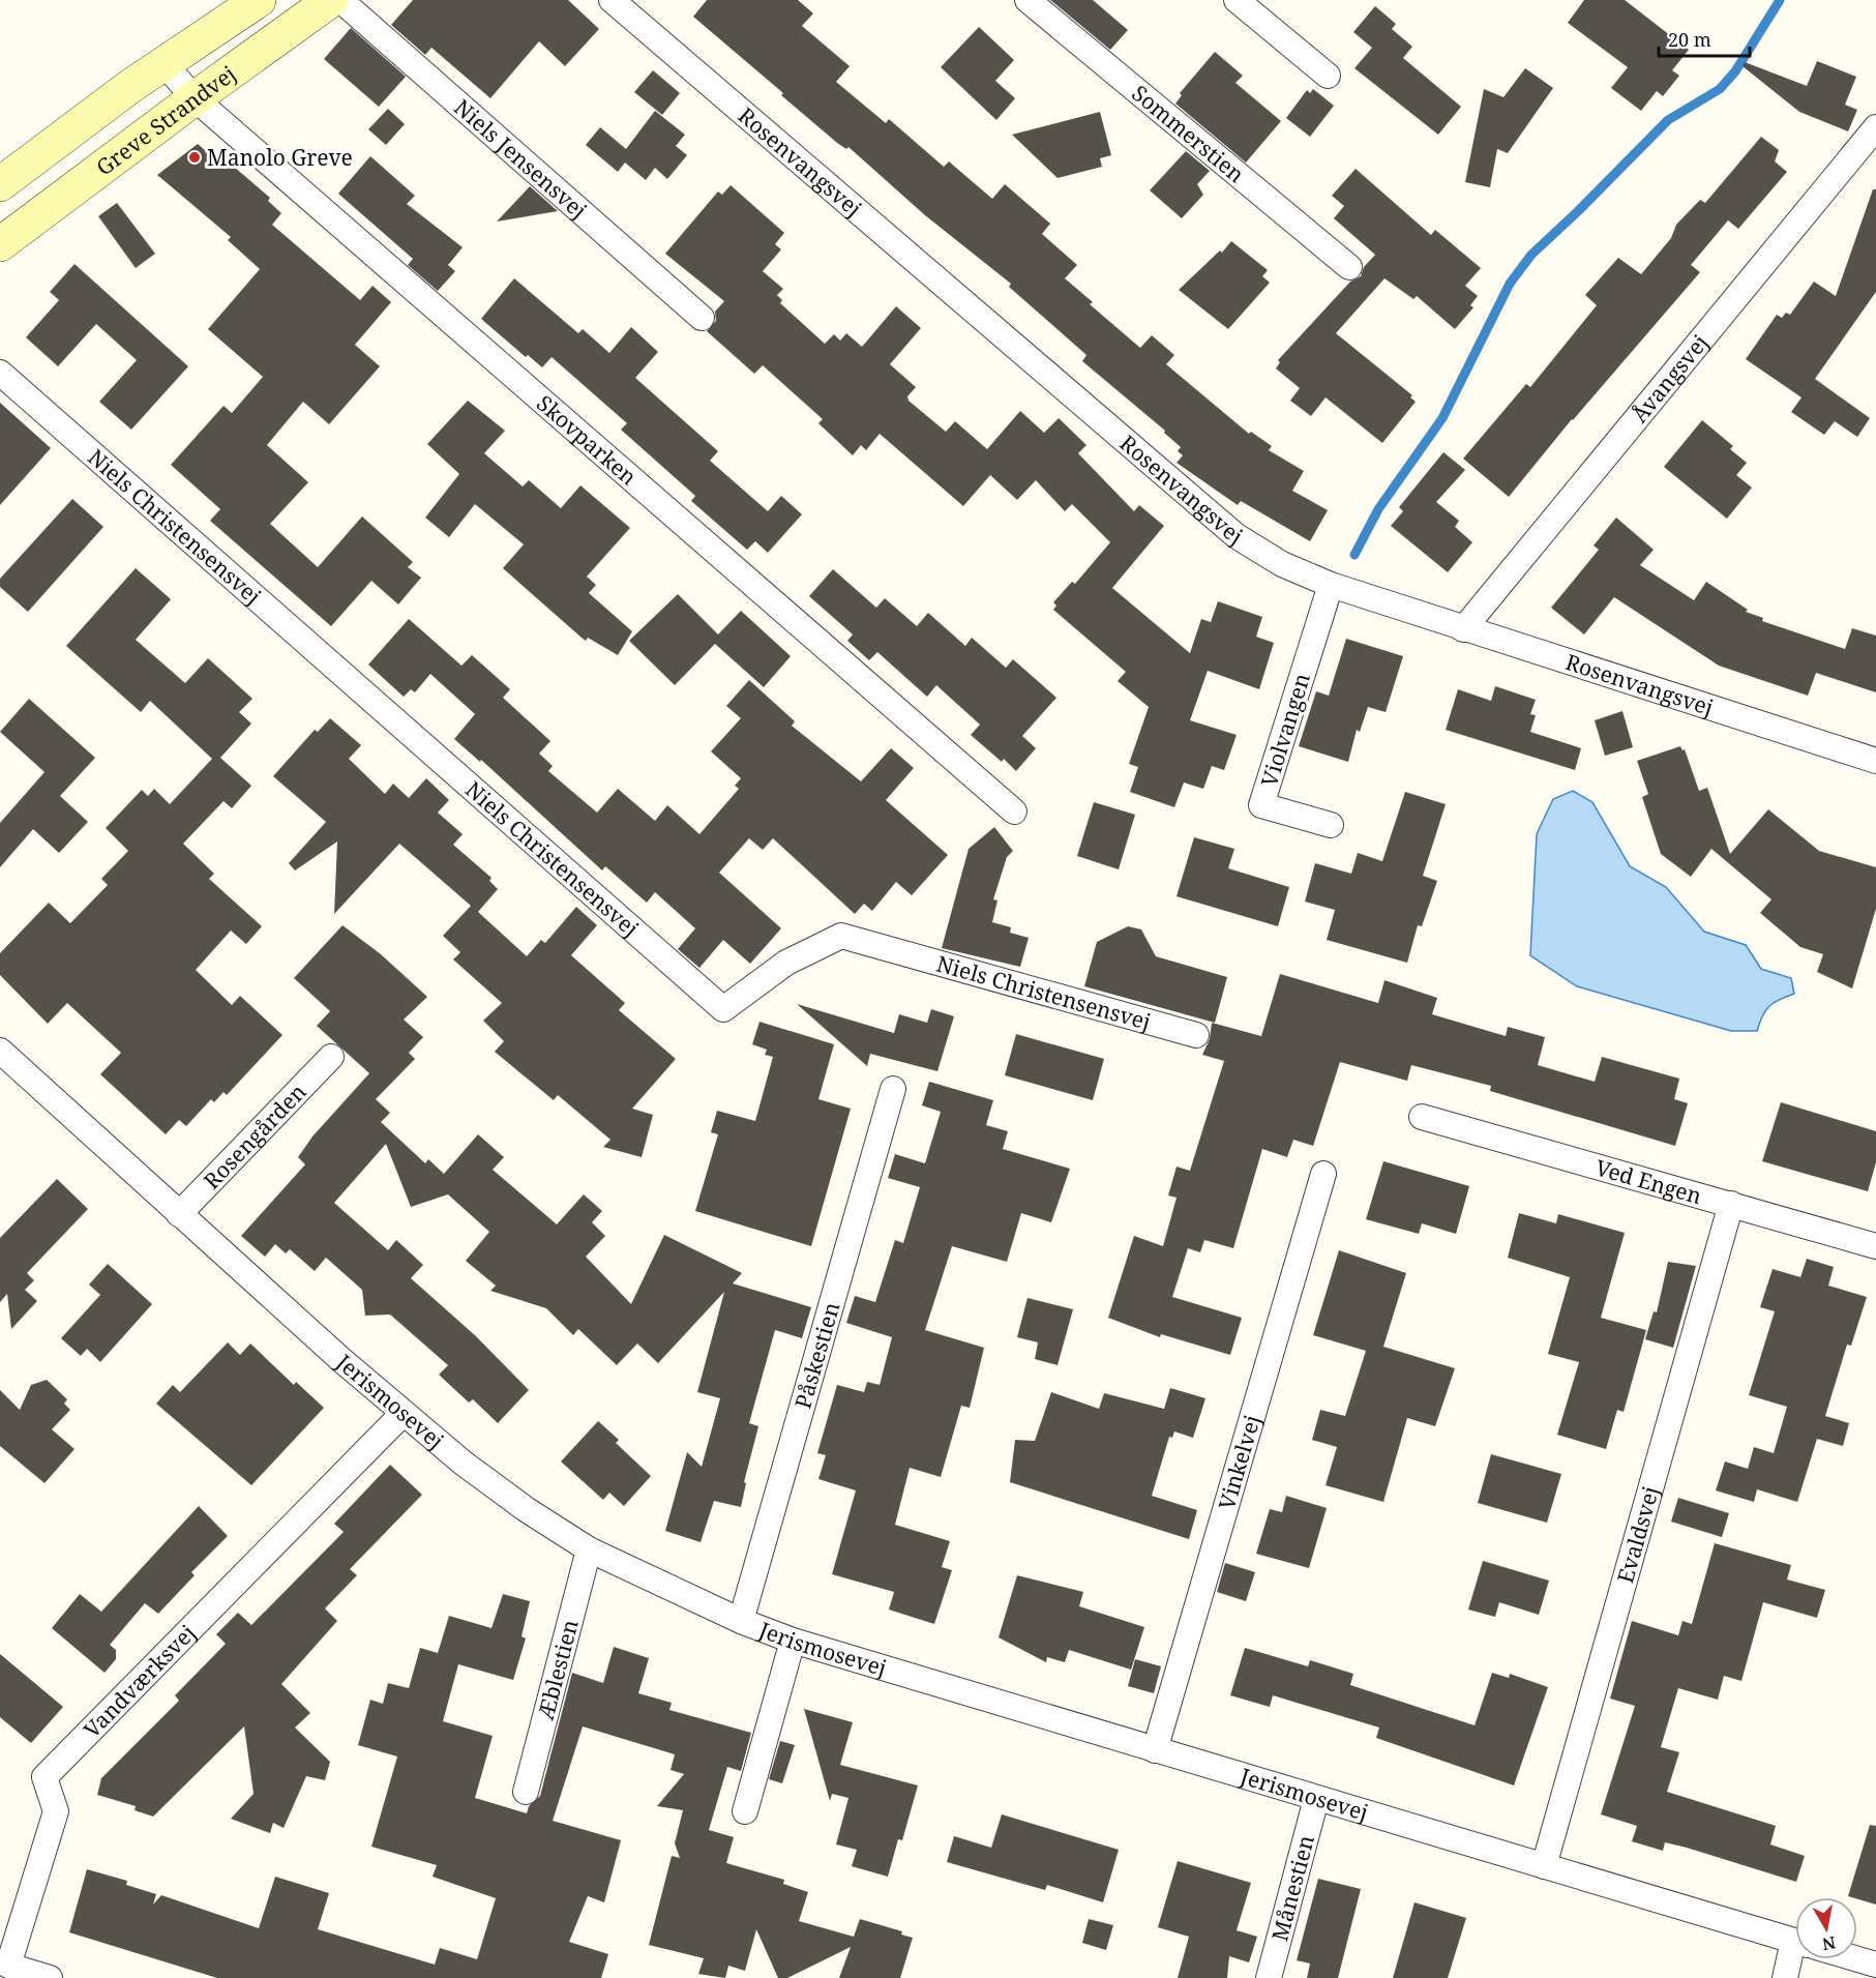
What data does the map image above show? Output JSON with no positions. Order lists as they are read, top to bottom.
{
  "streets": {
    "main road": ["Greve Strandvej"],
    "street": [
      "Sommerstien",
      "Niels Jensensvej",
      "Rosenvangsvej",
      "Åvangsvej",
      "Skovparken",
      "Niels Christensensvej",
      "Violvangen",
      "Rosengården",
      "Ved Engen",
      "Påskestien",
      "Jerismosevej",
      "Vinkelvej",
      "Evaldsvej",
      "Æblestien",
      "Vandværksvej",
      "Månestien"
    ]
  },
  "crossings": [
    ["Greve Strandvej", "Skovparken"],
    ["Rosenvangsvej", "Åvangsvej"],
    ["Rosenvangsvej", "Violvangen"],
    ["Rosengården", "Jerismosevej"],
    ["Ved Engen", "Evaldsvej"],
    ["Påskestien", "Jerismosevej"],
    ["Jerismosevej", "Vinkelvej"],
    ["Jerismosevej", "Evaldsvej"],
    ["Jerismosevej", "Æblestien"],
    ["Jerismosevej", "Vandværksvej"],
    ["Jerismosevej", "Månestien"]
  ],
  "places": ["Manolo Greve"],
  "scale_bar": "20 m",
  "north": "bottom"
}
